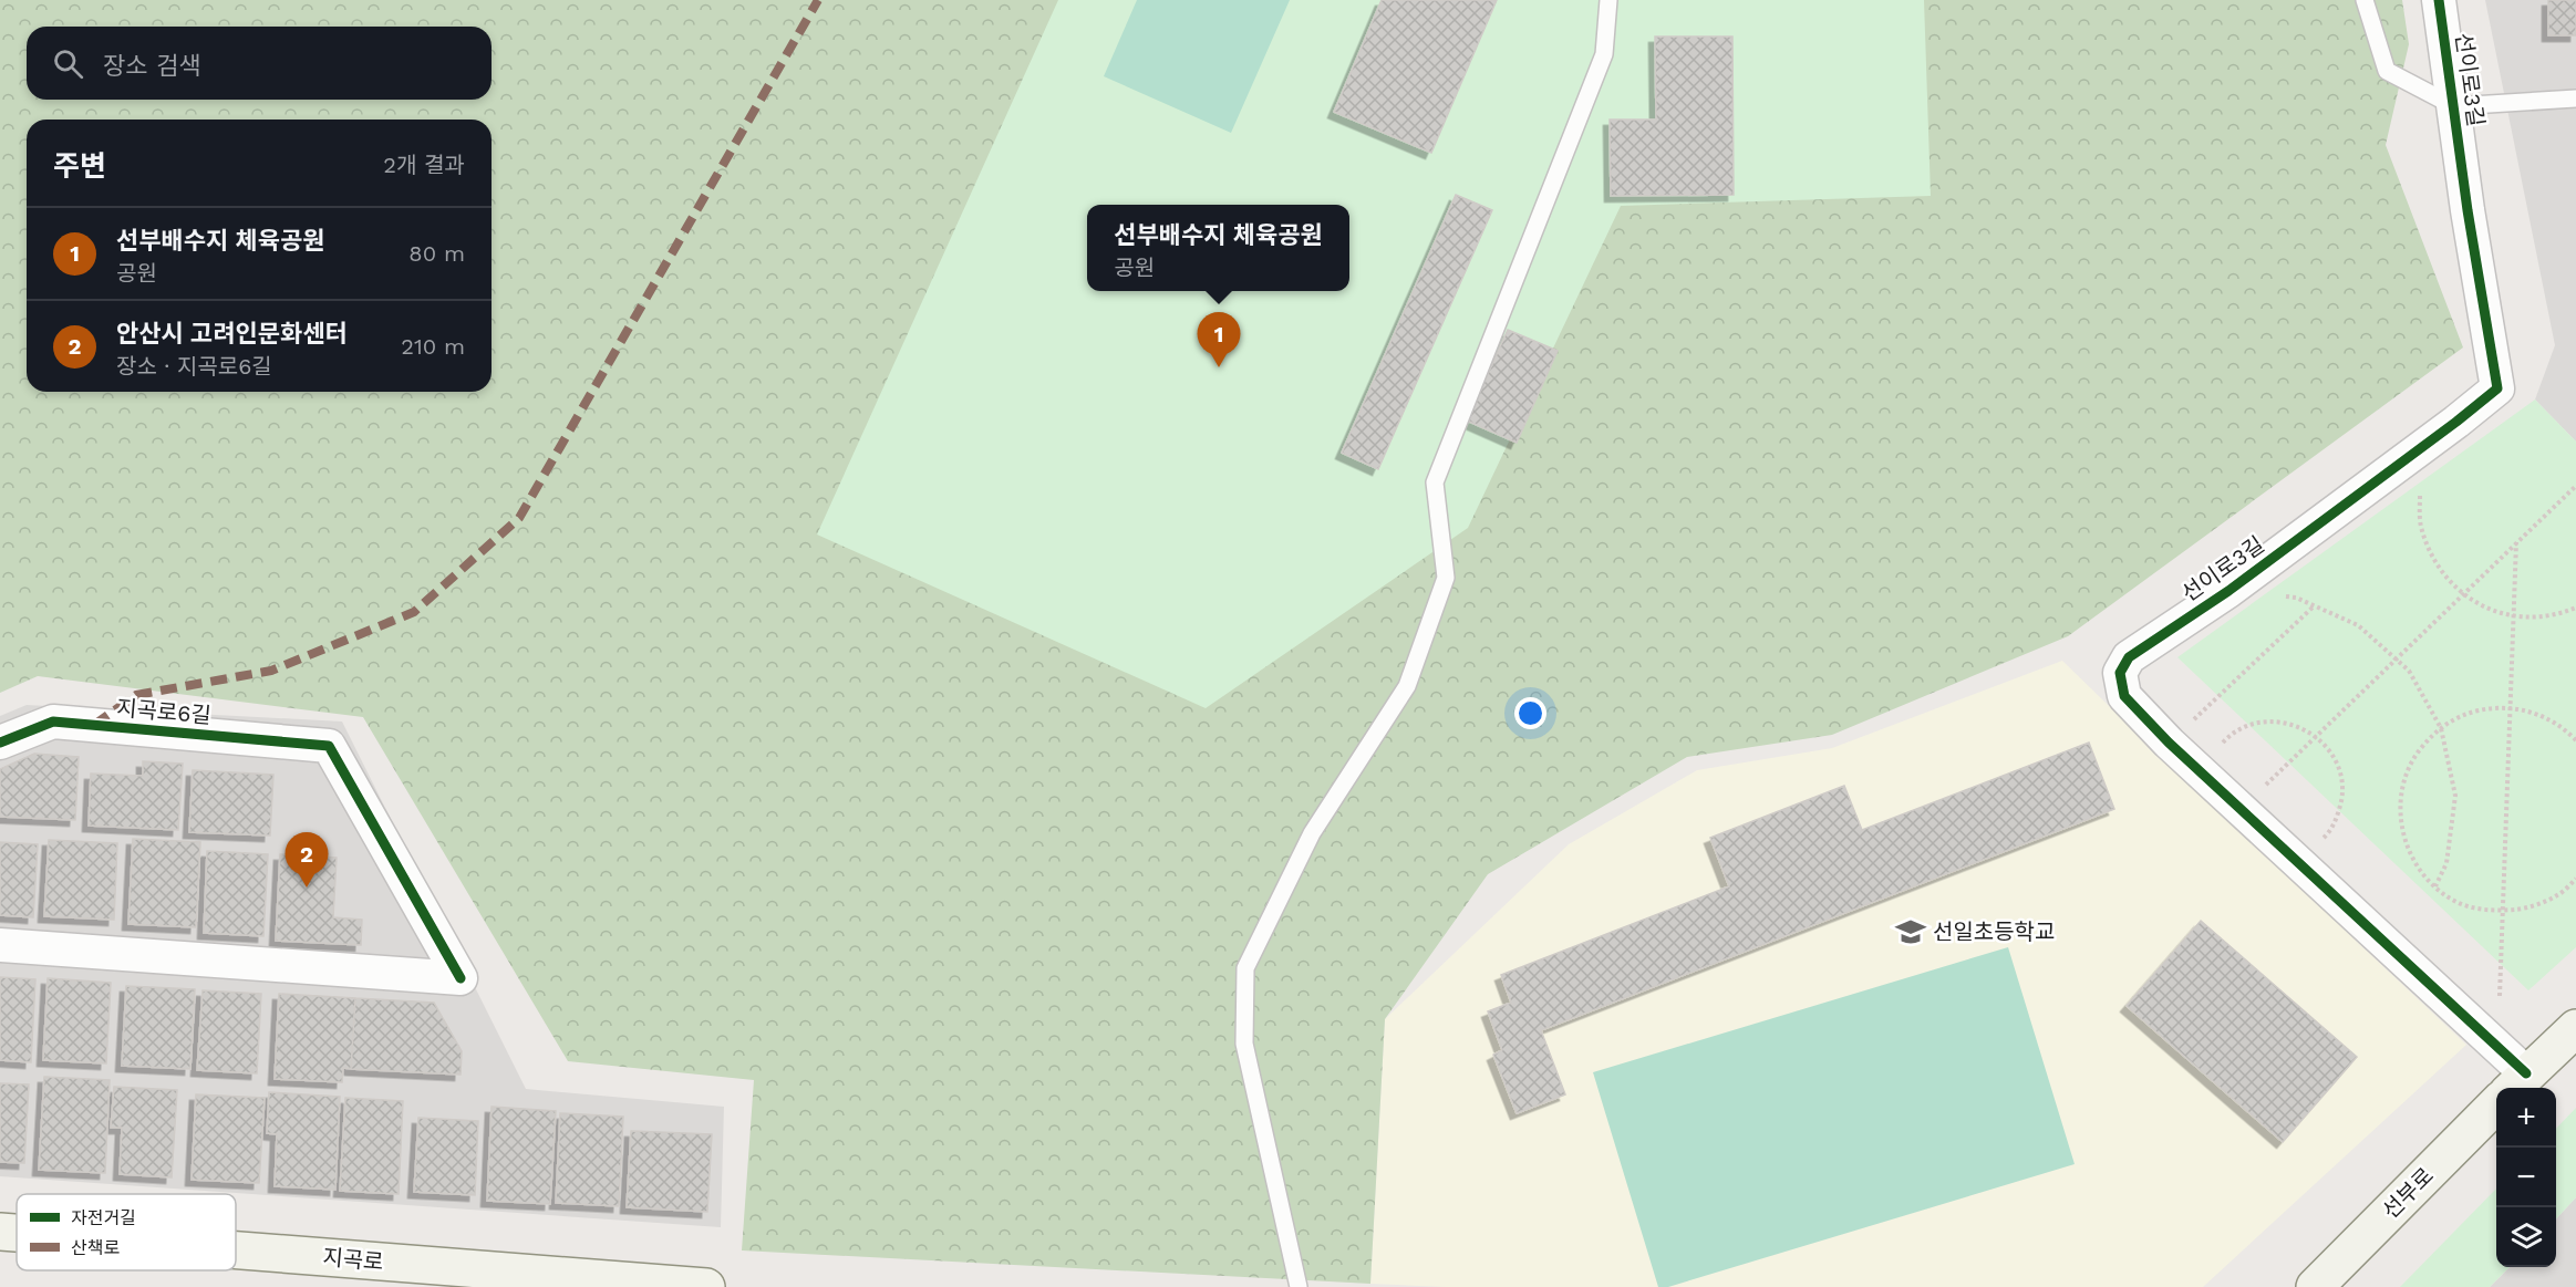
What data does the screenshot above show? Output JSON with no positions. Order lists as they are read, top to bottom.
{
  "streets": {
    "main road": ["선부로", "지곡로"],
    "street": ["선이로3길", "지곡로6길"]
  },
  "places": {
    "school or university": ["선일초등학교"]
  },
  "legend": ["자전거길", "산책로"],
  "page": {
    "search": "장소 검색",
    "heading": ["주변", "2개 결과"],
    "popup": ["선부배수지 체육공원", "공원"],
    "list": [
      {
        "mark": "1",
        "name": "선부배수지 체육공원",
        "note": "공원",
        "value": "80 m"
      },
      {
        "mark": "2",
        "name": "안산시 고려인문화센터",
        "note": "장소 · 지곡로6길",
        "value": "210 m"
      }
    ],
    "pins": ["1", "2"],
    "map_buttons": ["+", "−"]
  }
}
